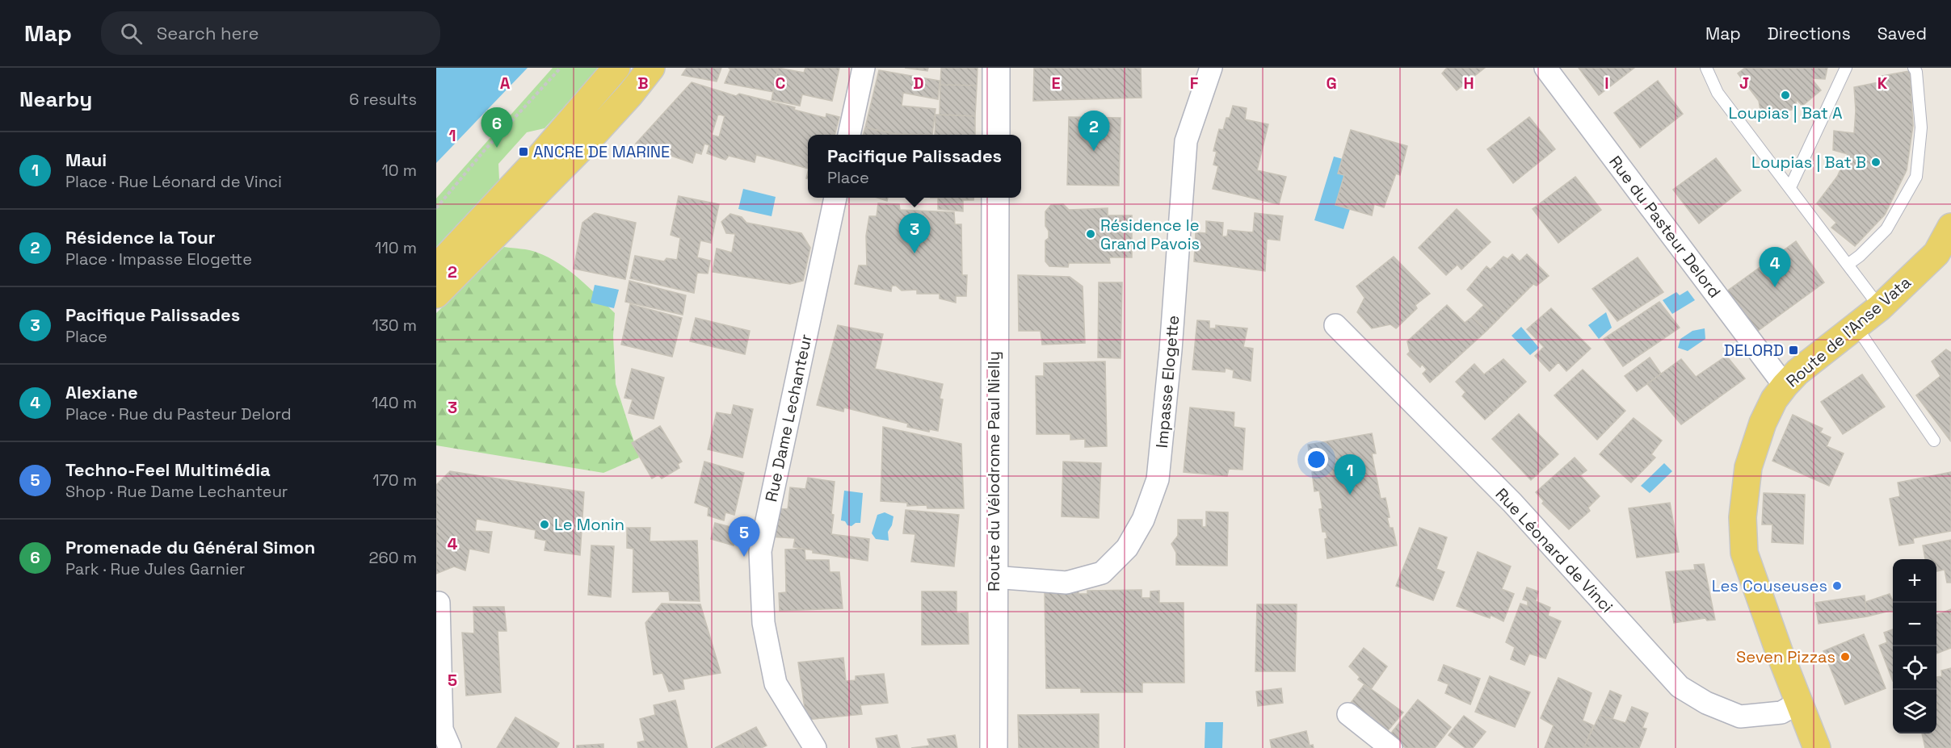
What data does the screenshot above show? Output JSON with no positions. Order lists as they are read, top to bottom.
{
  "streets": {
    "main road": ["Route de l'Anse Vata"],
    "street": [
      "Rue du Pasteur Delord",
      "Impasse Elogette",
      "Rue Dame Lechanteur",
      "Route du Vélodrome Paul Nielly",
      "Rue Léonard de Vinci"
    ]
  },
  "crossings": [
    ["Rue du Pasteur Delord", "Route de l'Anse Vata"],
    ["Route de l'Anse Vata", "Rue Léonard de Vinci"],
    ["Impasse Elogette", "Route du Vélodrome Paul Nielly"]
  ],
  "places": {
    "other": [
      "Loupias | Bat A",
      "Loupias | Bat B",
      "Résidence le Grand Pavois",
      "Le Monin",
      "Les Couseuses",
      "Seven Pizzas"
    ],
    "transit": ["ANCRE DE MARINE", "DELORD"]
  },
  "page": {
    "header": "Map",
    "search": "Search here",
    "nav": ["Map", "Directions", "Saved"],
    "heading": ["Nearby", "6 results"],
    "pins": [
      "6",
      "2",
      "3",
      "4",
      "1",
      "5"
    ],
    "list": [
      {
        "mark": "1",
        "name": "Maui",
        "note": "Place · Rue Léonard de Vinci",
        "value": "10 m"
      },
      {
        "mark": "2",
        "name": "Résidence la Tour",
        "note": "Place · Impasse Elogette",
        "value": "110 m"
      },
      {
        "mark": "3",
        "name": "Pacifique Palissades",
        "note": "Place",
        "value": "130 m"
      },
      {
        "mark": "4",
        "name": "Alexiane",
        "note": "Place · Rue du Pasteur Delord",
        "value": "140 m"
      },
      {
        "mark": "5",
        "name": "Techno-Feel Multimédia",
        "note": "Shop · Rue Dame Lechanteur",
        "value": "170 m"
      },
      {
        "mark": "6",
        "name": "Promenade du Général Simon",
        "note": "Park · Rue Jules Garnier",
        "value": "260 m"
      }
    ],
    "popup": ["Pacifique Palissades", "Place"],
    "map_buttons": ["+", "−"]
  },
  "grid": {
    "columns": [
      "A",
      "B",
      "C",
      "D",
      "E",
      "F",
      "G",
      "H",
      "I",
      "J",
      "K"
    ],
    "rows": [
      "1",
      "2",
      "3",
      "4",
      "5"
    ]
  }
}
